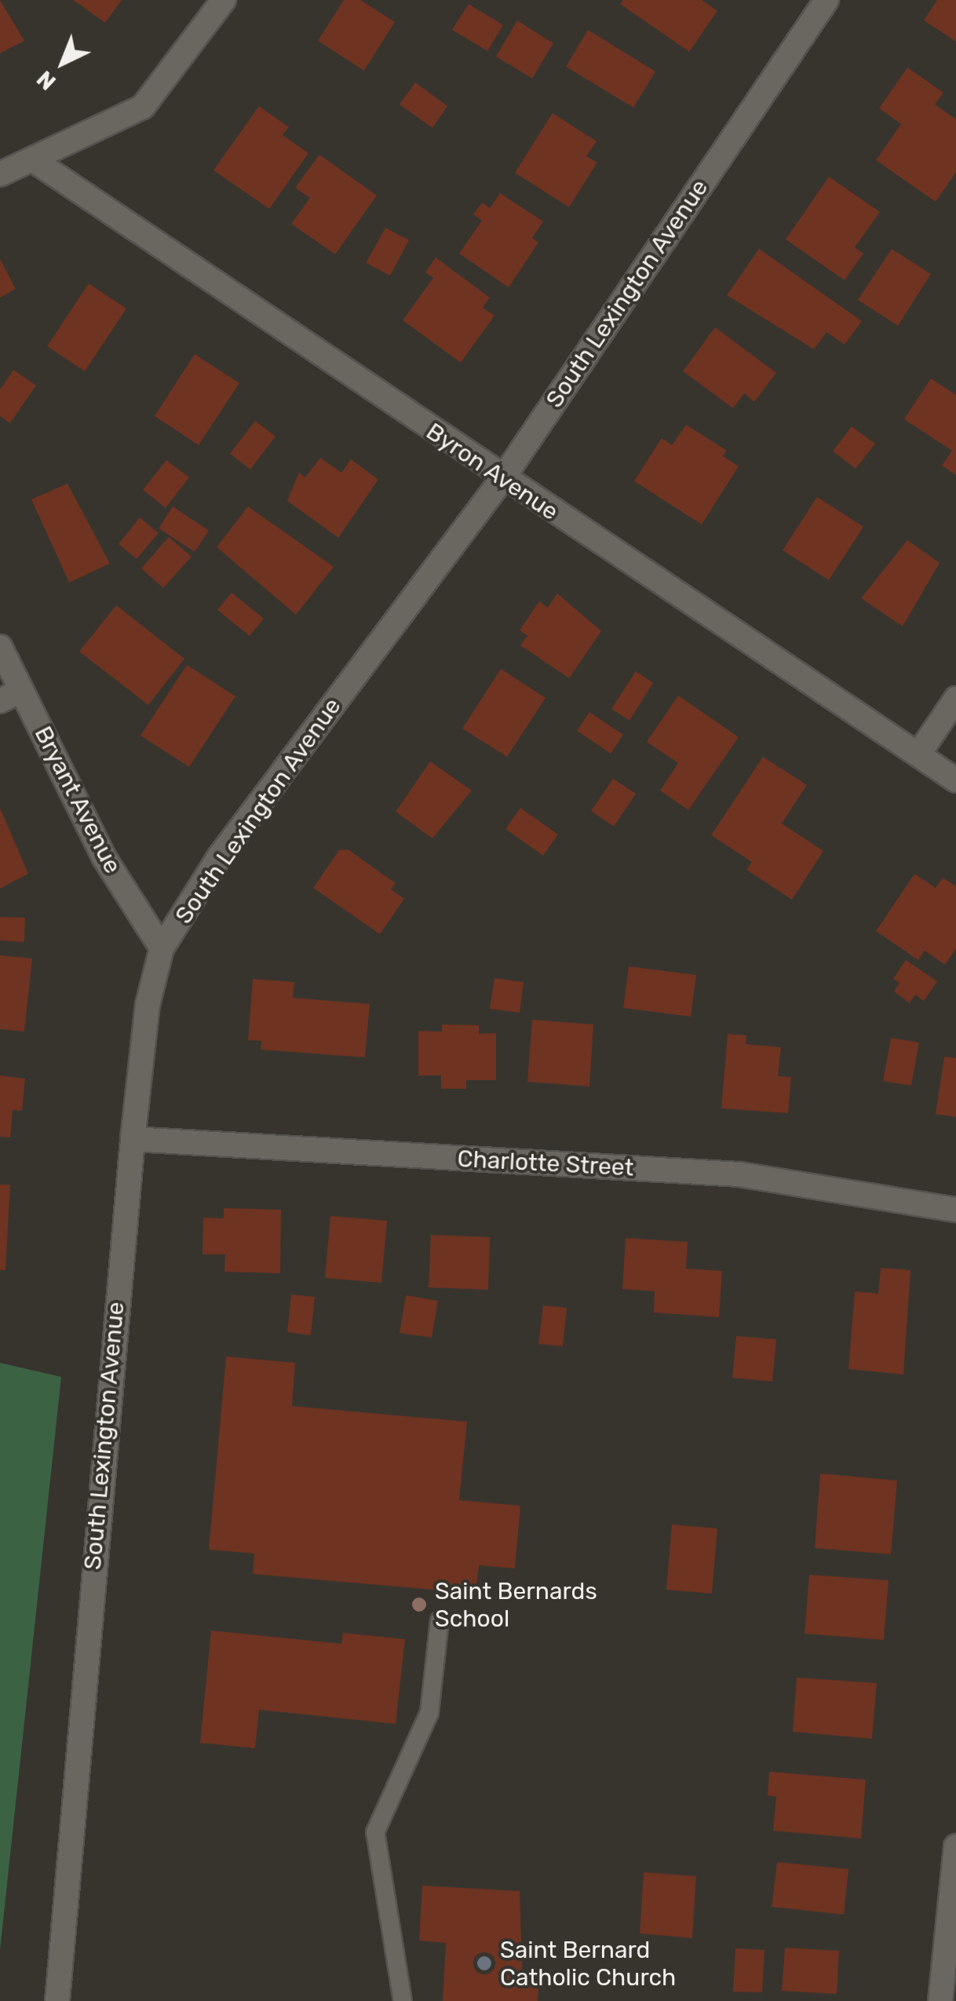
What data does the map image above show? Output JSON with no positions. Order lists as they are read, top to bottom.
{
  "streets": {
    "street": [
      "South Lexington Avenue",
      "Byron Avenue",
      "Bryant Avenue",
      "Charlotte Street"
    ]
  },
  "crossings": [
    ["South Lexington Avenue", "Byron Avenue"],
    ["South Lexington Avenue", "Bryant Avenue"],
    ["South Lexington Avenue", "Charlotte Street"]
  ],
  "places": ["Saint Bernards School", "Saint Bernard Catholic Church"],
  "north": "bottom left"
}
